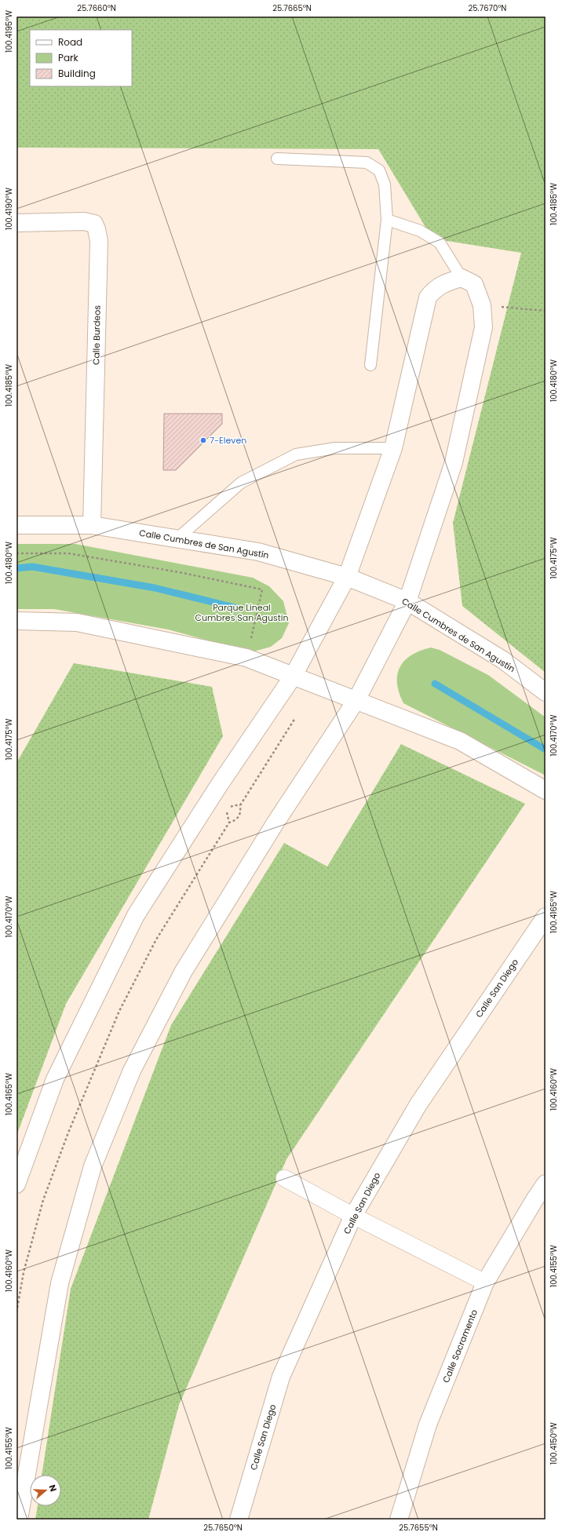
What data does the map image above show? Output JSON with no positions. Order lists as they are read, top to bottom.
{
  "streets": {
    "street": [
      "Calle Burdeos",
      "Calle Cumbres de San Agustín",
      "Calle San Diego",
      "Calle Sacramento"
    ]
  },
  "crossings": [
    ["Calle Burdeos", "Calle Cumbres de San Agustín"]
  ],
  "parks": ["Parque Lineal Cumbres San Agustin"],
  "places": ["7-Eleven"],
  "legend": ["Road", "Park", "Building"],
  "north": "right",
  "coordinates": [
    "25.7660°N",
    "25.7665°N",
    "25.7670°N",
    "100.4195°W",
    "100.4185°W",
    "100.4190°W",
    "100.4180°W",
    "100.4175°W",
    "100.4170°W",
    "100.4165°W",
    "100.4160°W",
    "100.4155°W",
    "100.4150°W",
    "25.7650°N",
    "25.7655°N"
  ]
}
